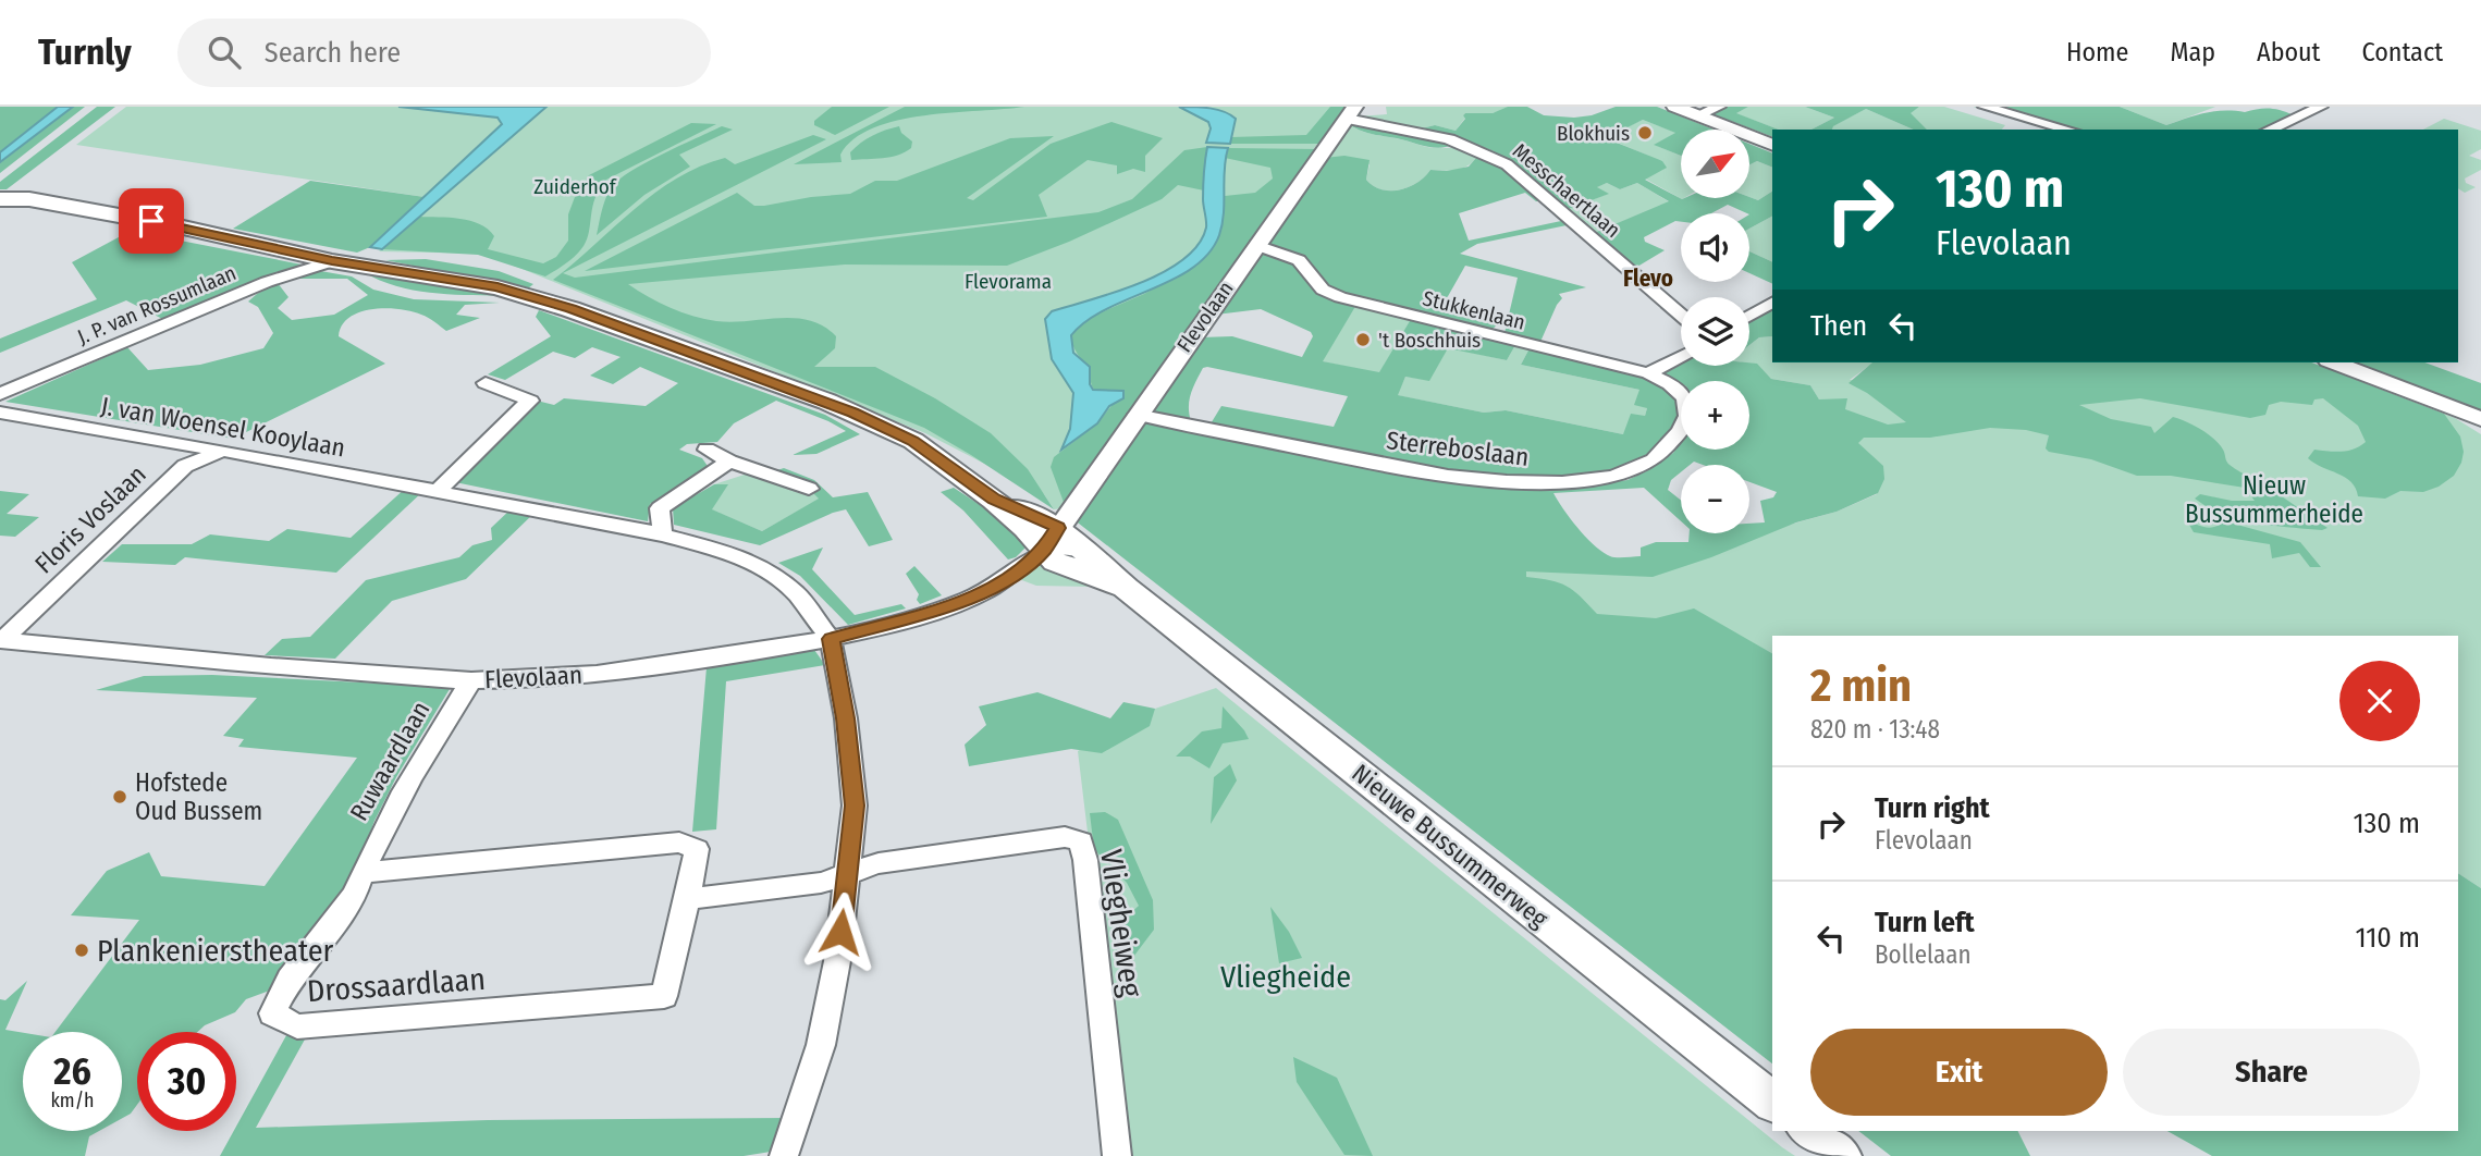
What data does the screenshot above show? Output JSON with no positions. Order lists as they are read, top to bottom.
{
  "streets": {
    "main road": ["Nieuwe Bussummerweg"],
    "street": [
      "Messchaertlaan",
      "J. P. van Rossumlaan",
      "Stukkenlaan",
      "Flevolaan",
      "J. van Woensel Kooylaan",
      "Sterreboslaan",
      "Floris Voslaan",
      "Ruwaardlaan",
      "Vliegheiweg",
      "Drossaardlaan"
    ]
  },
  "crossings": [
    ["Messchaertlaan", "Flevolaan"],
    ["Stukkenlaan", "Flevolaan"],
    ["Stukkenlaan", "Sterreboslaan"],
    ["Flevolaan", "J. van Woensel Kooylaan"],
    ["Flevolaan", "Sterreboslaan"],
    ["Flevolaan", "Floris Voslaan"],
    ["Flevolaan", "Ruwaardlaan"],
    ["Flevolaan", "Nieuwe Bussummerweg"],
    ["J. van Woensel Kooylaan", "Floris Voslaan"],
    ["Ruwaardlaan", "Drossaardlaan"]
  ],
  "districts": ["Flevo"],
  "parks": [
    "Zuiderhof",
    "Flevorama",
    "Nieuw Bussummerheide",
    "Vliegheide"
  ],
  "places": [
    "Blokhuis",
    "'t Boschhuis",
    "Hofstede Oud Bussem",
    "Plankenierstheater"
  ],
  "north": "top right",
  "page": {
    "header": "Turnly",
    "search": "Search here",
    "nav": [
      "Home",
      "Map",
      "About",
      "Contact"
    ],
    "map_buttons": ["+", "−"],
    "turn": ["130 m", "Flevolaan"],
    "then": "Then",
    "heading": ["2 min", "820 m · 13:48"],
    "list": [
      {
        "name": "Turn right",
        "note": "Flevolaan",
        "value": "130 m"
      },
      {
        "name": "Turn left",
        "note": "Bollelaan",
        "value": "110 m"
      }
    ],
    "buttons": ["Exit", "Share"],
    "speed": "26 km/h",
    "limit": "30"
  }
}
